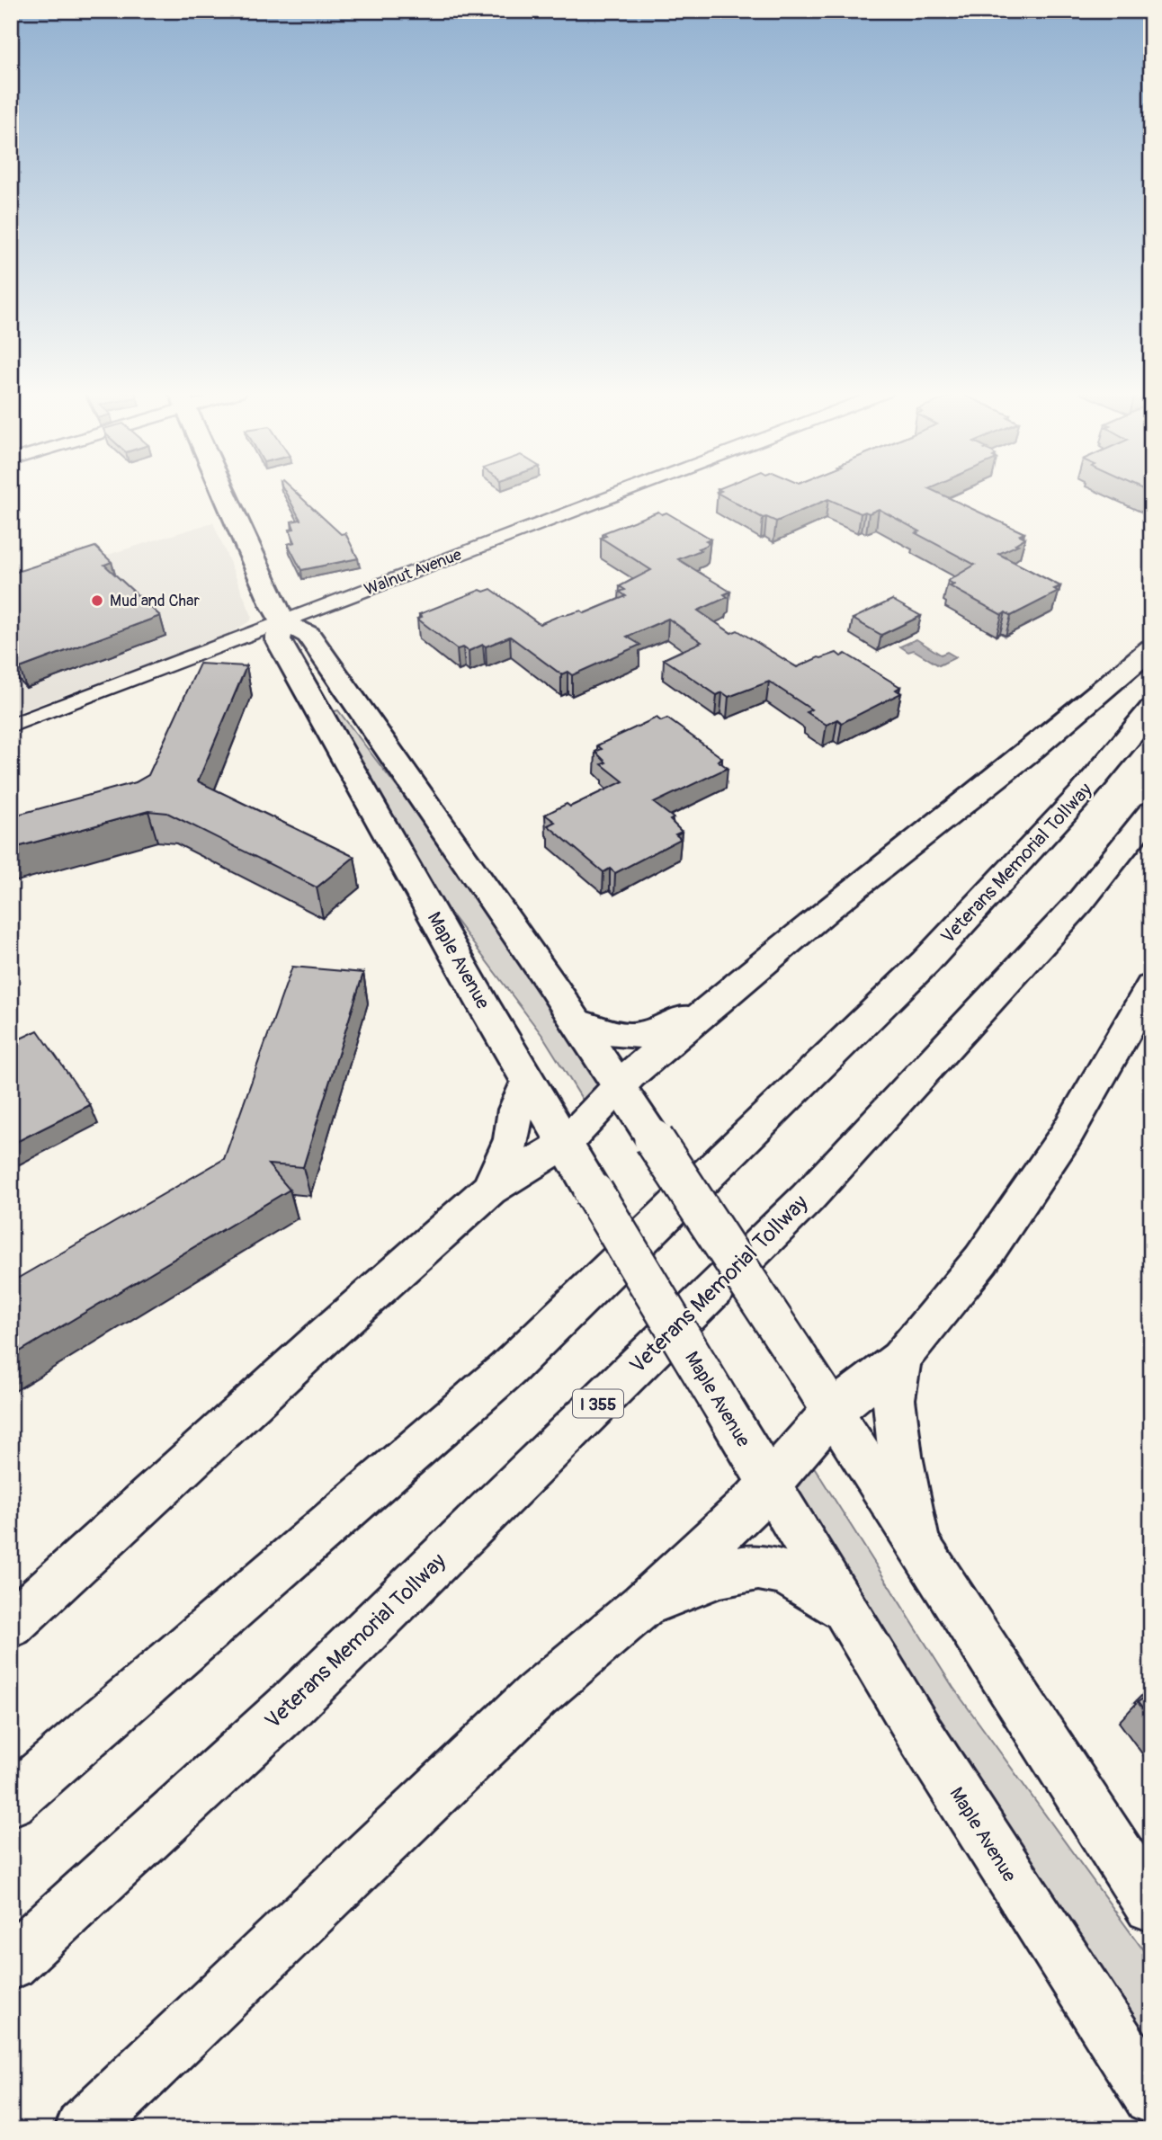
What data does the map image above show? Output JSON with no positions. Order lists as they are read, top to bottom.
{
  "streets": {
    "main road": ["Veterans Memorial Tollway", "Maple Avenue", "I 355"],
    "street": ["Walnut Avenue"]
  },
  "crossings": [
    ["Walnut Avenue", "Maple Avenue"]
  ],
  "places": ["Mud and Char"]
}
